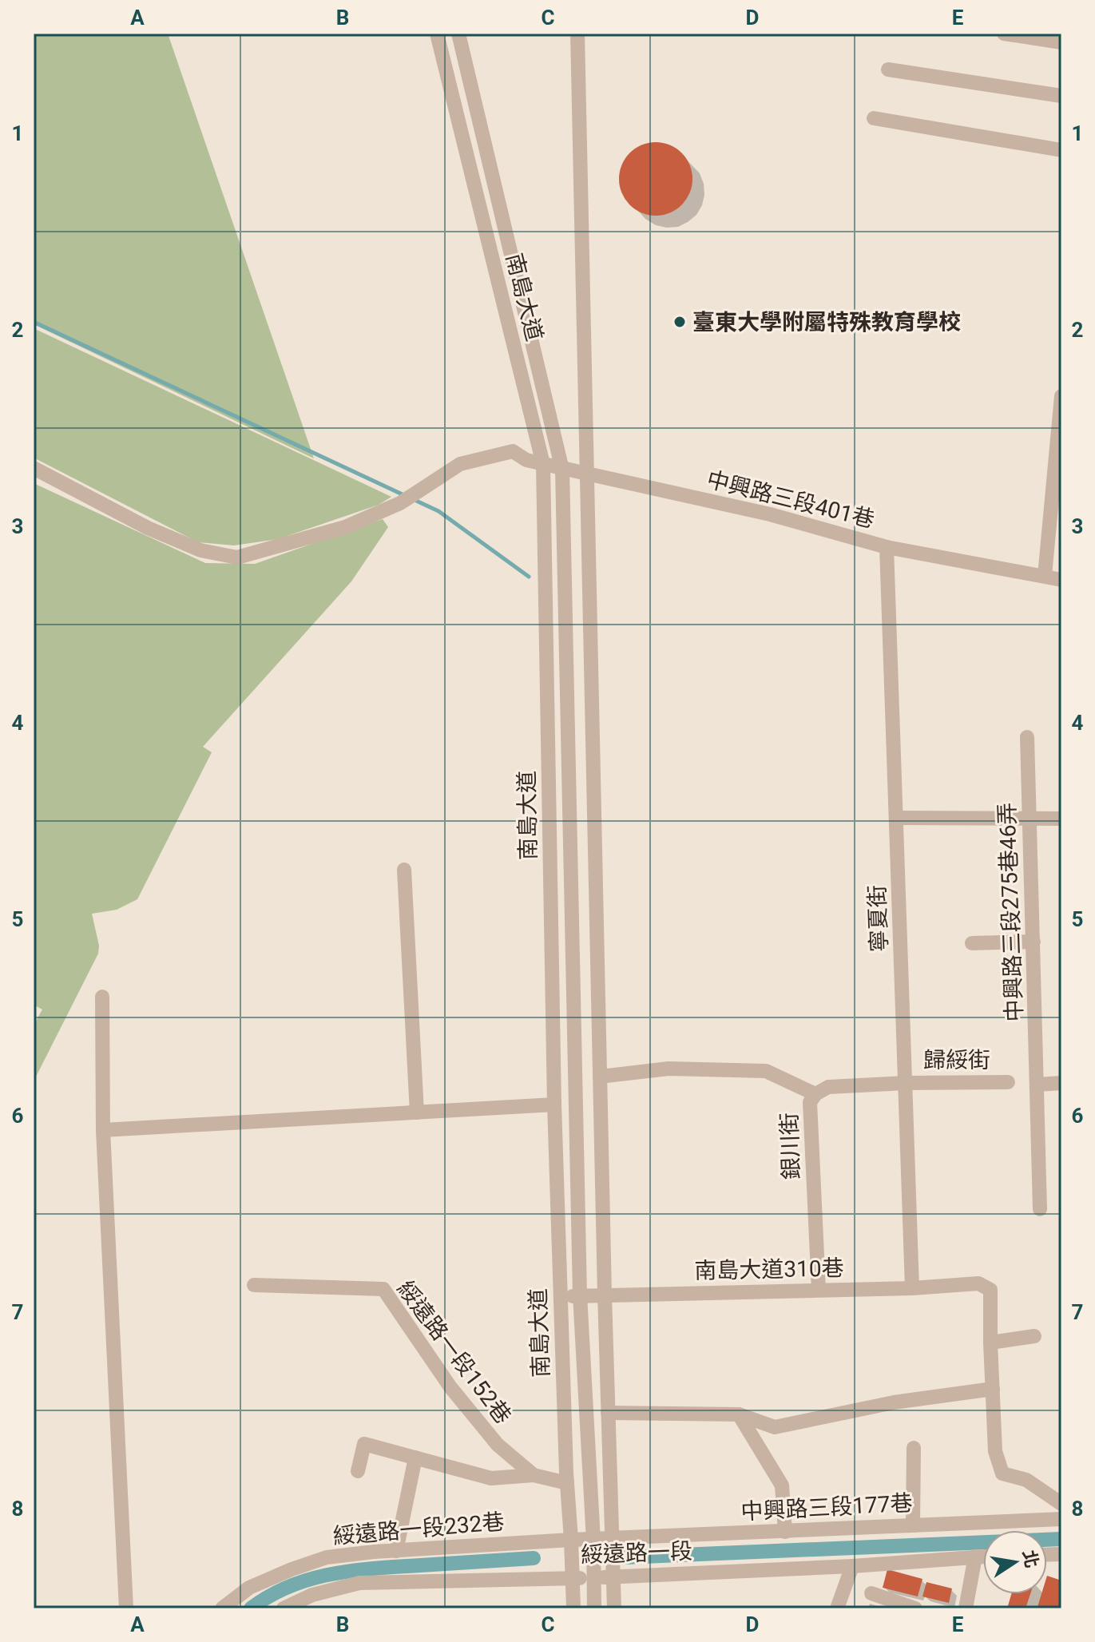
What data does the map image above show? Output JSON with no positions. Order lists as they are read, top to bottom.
{
  "streets": {
    "street": [
      "南島大道",
      "中興路三段401巷",
      "中興路三段275巷46弄",
      "寧夏街",
      "歸綏街",
      "銀川街",
      "南島大道310巷",
      "綏遠路一段152巷",
      "中興路三段177巷",
      "綏遠路一段232巷",
      "綏遠路一段"
    ]
  },
  "crossings": [
    ["南島大道", "中興路三段401巷"],
    ["南島大道", "南島大道310巷"],
    ["南島大道", "綏遠路一段152巷"],
    ["南島大道", "中興路三段177巷"],
    ["南島大道", "綏遠路一段232巷"],
    ["南島大道", "綏遠路一段"],
    ["中興路三段401巷", "寧夏街"],
    ["寧夏街", "歸綏街"],
    ["寧夏街", "銀川街"],
    ["寧夏街", "南島大道310巷"],
    ["歸綏街", "銀川街"],
    ["銀川街", "南島大道310巷"],
    ["中興路三段177巷", "綏遠路一段232巷"]
  ],
  "places": ["臺東大學附屬特殊教育學校"],
  "north": "right",
  "grid": {
    "columns": [
      "A",
      "B",
      "C",
      "D",
      "E"
    ],
    "rows": [
      "1",
      "2",
      "3",
      "4",
      "5",
      "6",
      "7",
      "8"
    ]
  }
}
